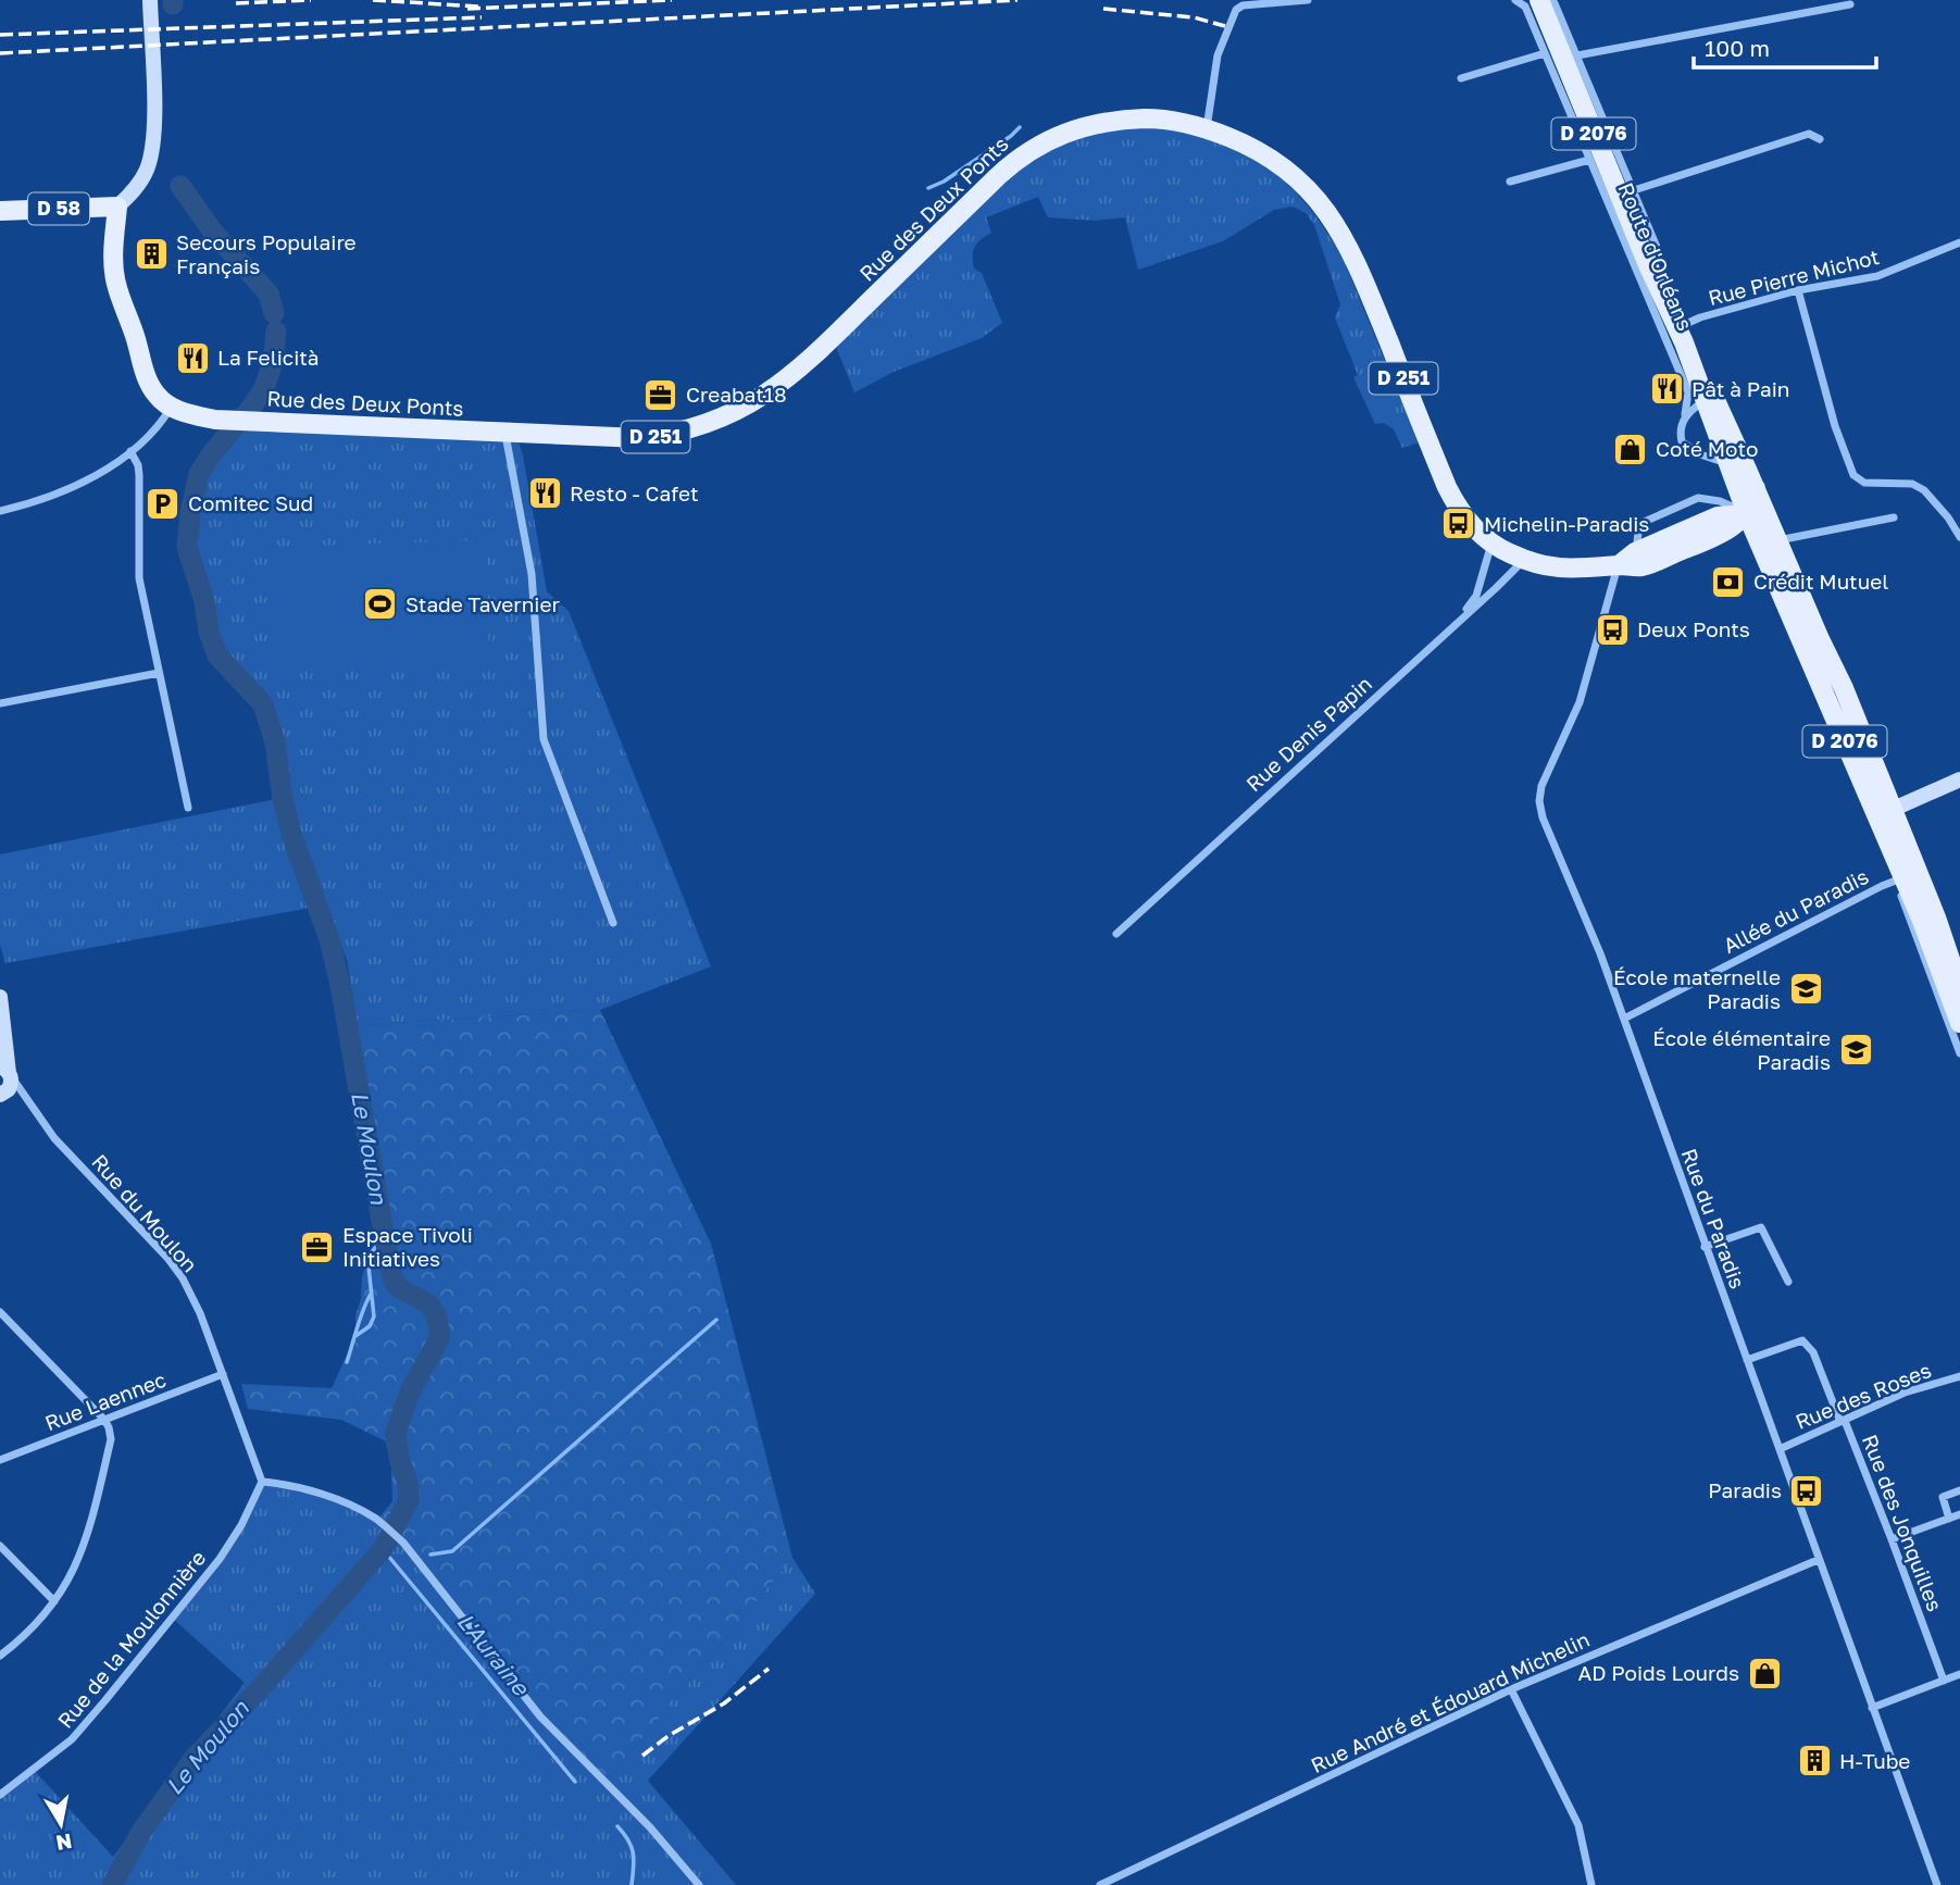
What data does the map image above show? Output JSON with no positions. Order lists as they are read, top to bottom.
{
  "streets": {
    "main road": [
      "D 2076",
      "D 58",
      "Rue des Deux Ponts",
      "Route d'Orléans",
      "D 251"
    ],
    "street": [
      "Rue Pierre Michot",
      "Rue Denis Papin",
      "Allée du Paradis",
      "Rue du Moulon",
      "Rue du Paradis",
      "Rue des Roses",
      "Rue Laennec",
      "Rue des Jonquilles",
      "Rue de la Moulonnière",
      "Rue André et Édouard Michelin"
    ]
  },
  "crossings": [
    ["Rue des Deux Ponts", "Route d'Orléans"],
    ["Rue des Deux Ponts", "Rue Denis Papin"],
    ["Rue des Deux Ponts", "Rue du Paradis"],
    ["Route d'Orléans", "Rue Pierre Michot"],
    ["Route d'Orléans", "Allée du Paradis"],
    ["Allée du Paradis", "Rue du Paradis"],
    ["Rue du Moulon", "Rue Laennec"],
    ["Rue du Moulon", "Rue de la Moulonnière"],
    ["Rue du Paradis", "Rue des Roses"],
    ["Rue du Paradis", "Rue des Jonquilles"],
    ["Rue du Paradis", "Rue André et Édouard Michelin"],
    ["Rue des Roses", "Rue des Jonquilles"]
  ],
  "water": ["Le Moulon", "L'Auraine"],
  "places": {
    "building": ["Secours Populaire Français", "H-Tube"],
    "restaurant": ["La Felicità", "Pât à Pain", "Resto - Cafet"],
    "office": ["Creabat18", "Espace Tivoli Initiatives"],
    "shop": ["Coté Moto", "AD Poids Lourds"],
    "parking": ["Comitec Sud"],
    "bus stop": ["Michelin-Paradis", "Deux Ponts", "Paradis"],
    "bank": ["Crédit Mutuel"],
    "sports": ["Stade Tavernier"],
    "school or university": ["École maternelle Paradis", "École élémentaire Paradis"]
  },
  "scale_bar": "100 m",
  "north": "bottom"
}
